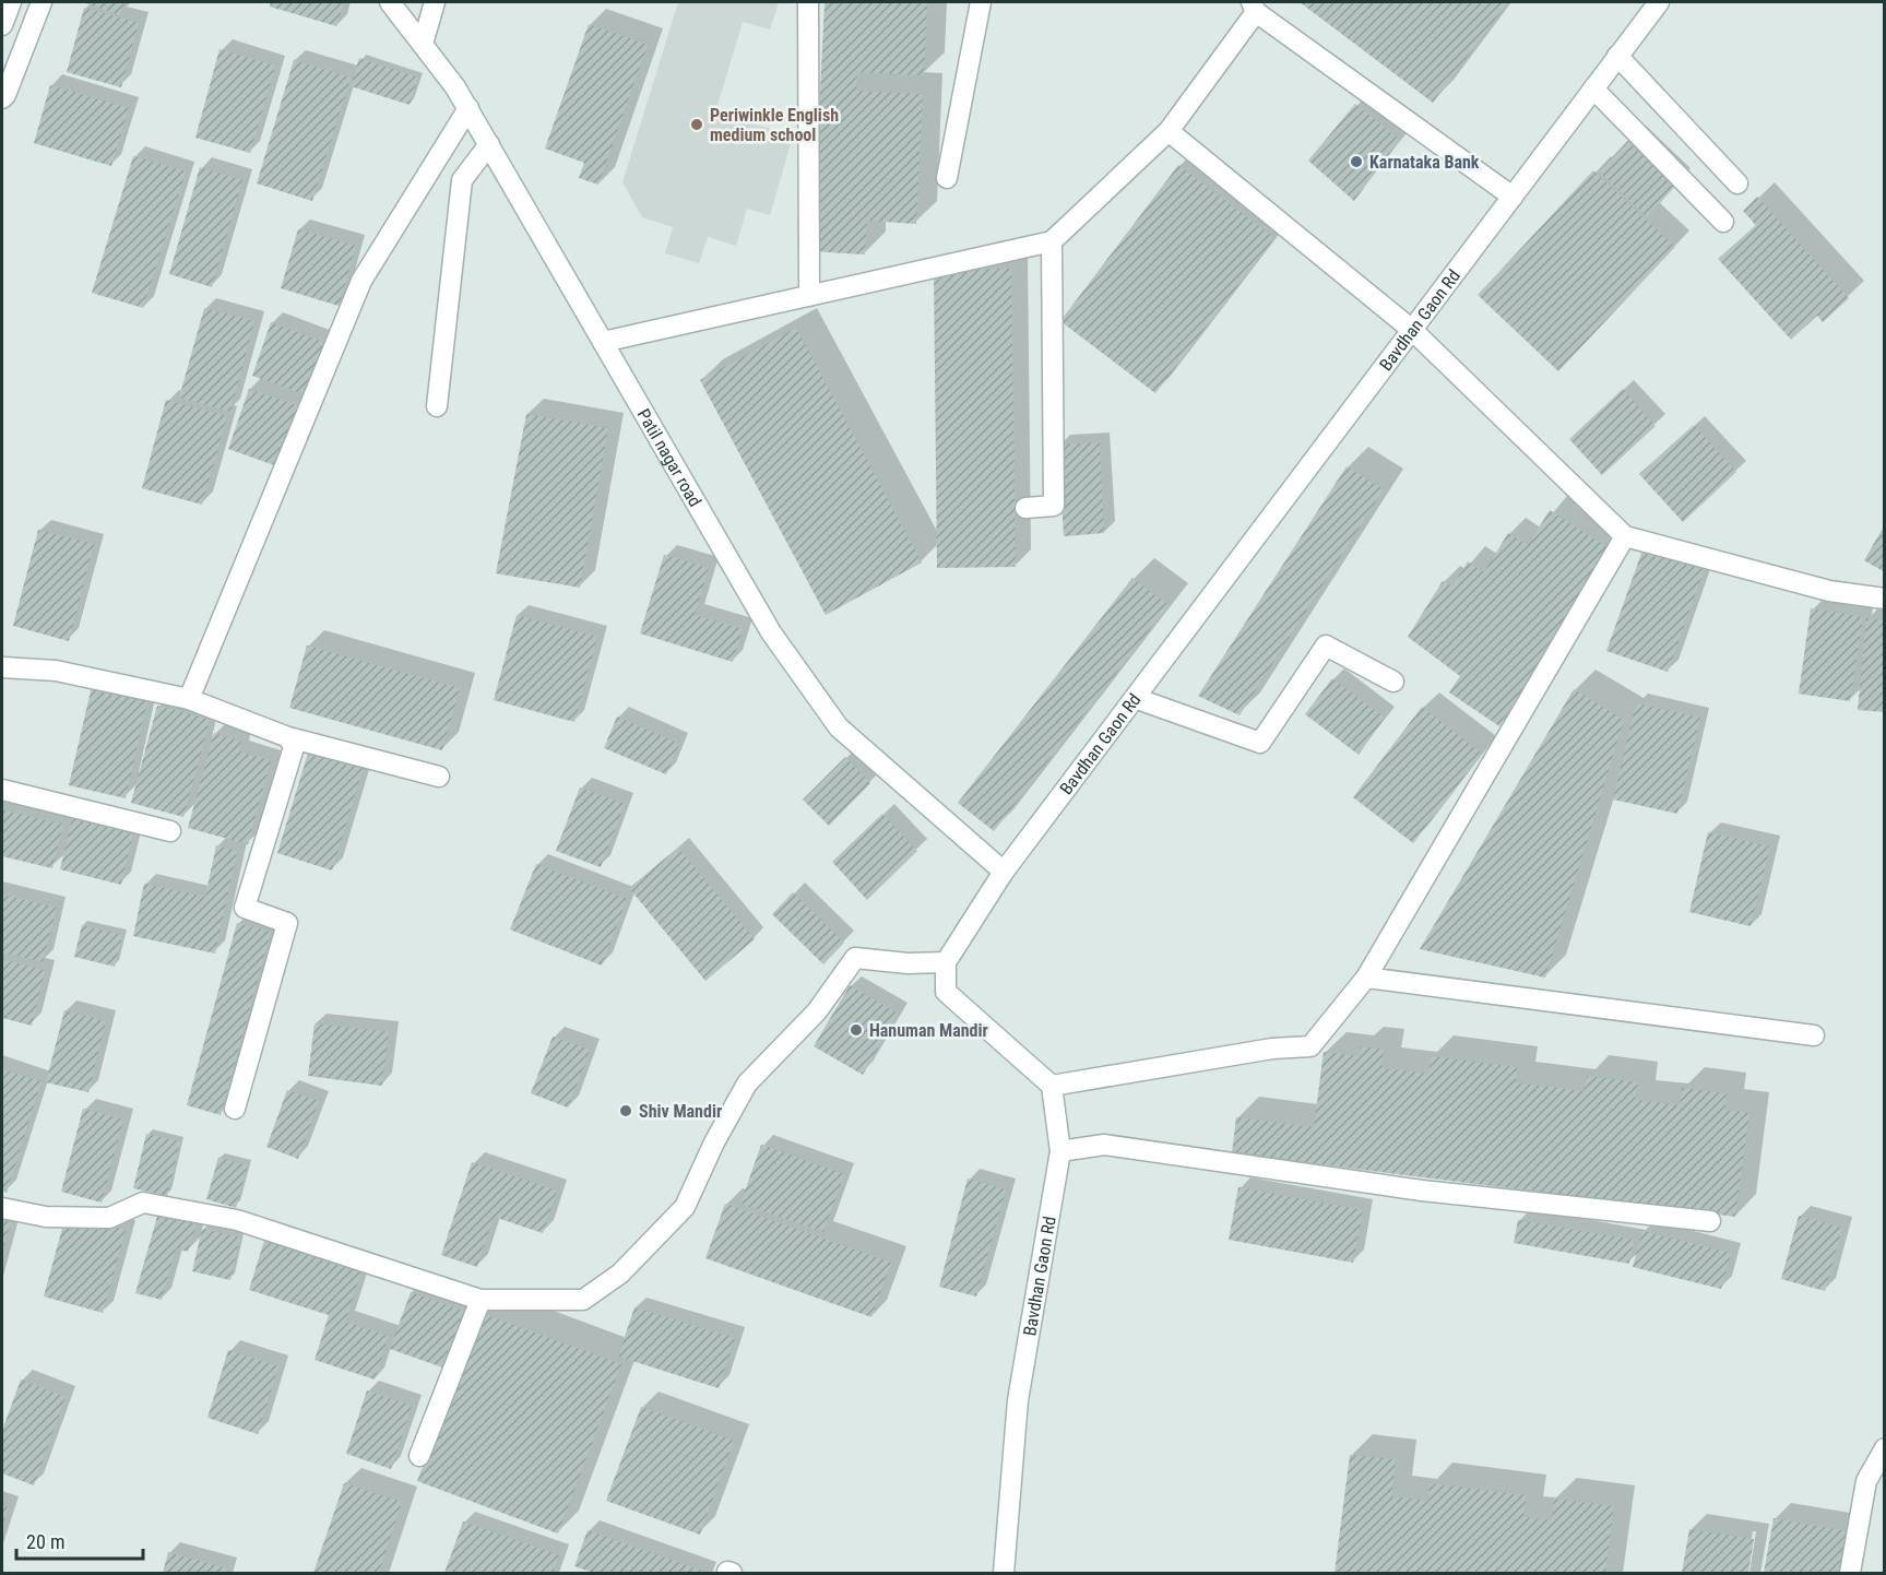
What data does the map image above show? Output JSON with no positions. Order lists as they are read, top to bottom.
{
  "streets": {
    "street": ["Bavdhan Gaon Rd", "Patil nagar road"]
  },
  "crossings": [
    ["Bavdhan Gaon Rd", "Patil nagar road"]
  ],
  "places": [
    "Periwinkle English medium school",
    "Karnataka Bank",
    "Hanuman Mandir",
    "Shiv Mandir"
  ],
  "scale_bar": "20 m"
}
